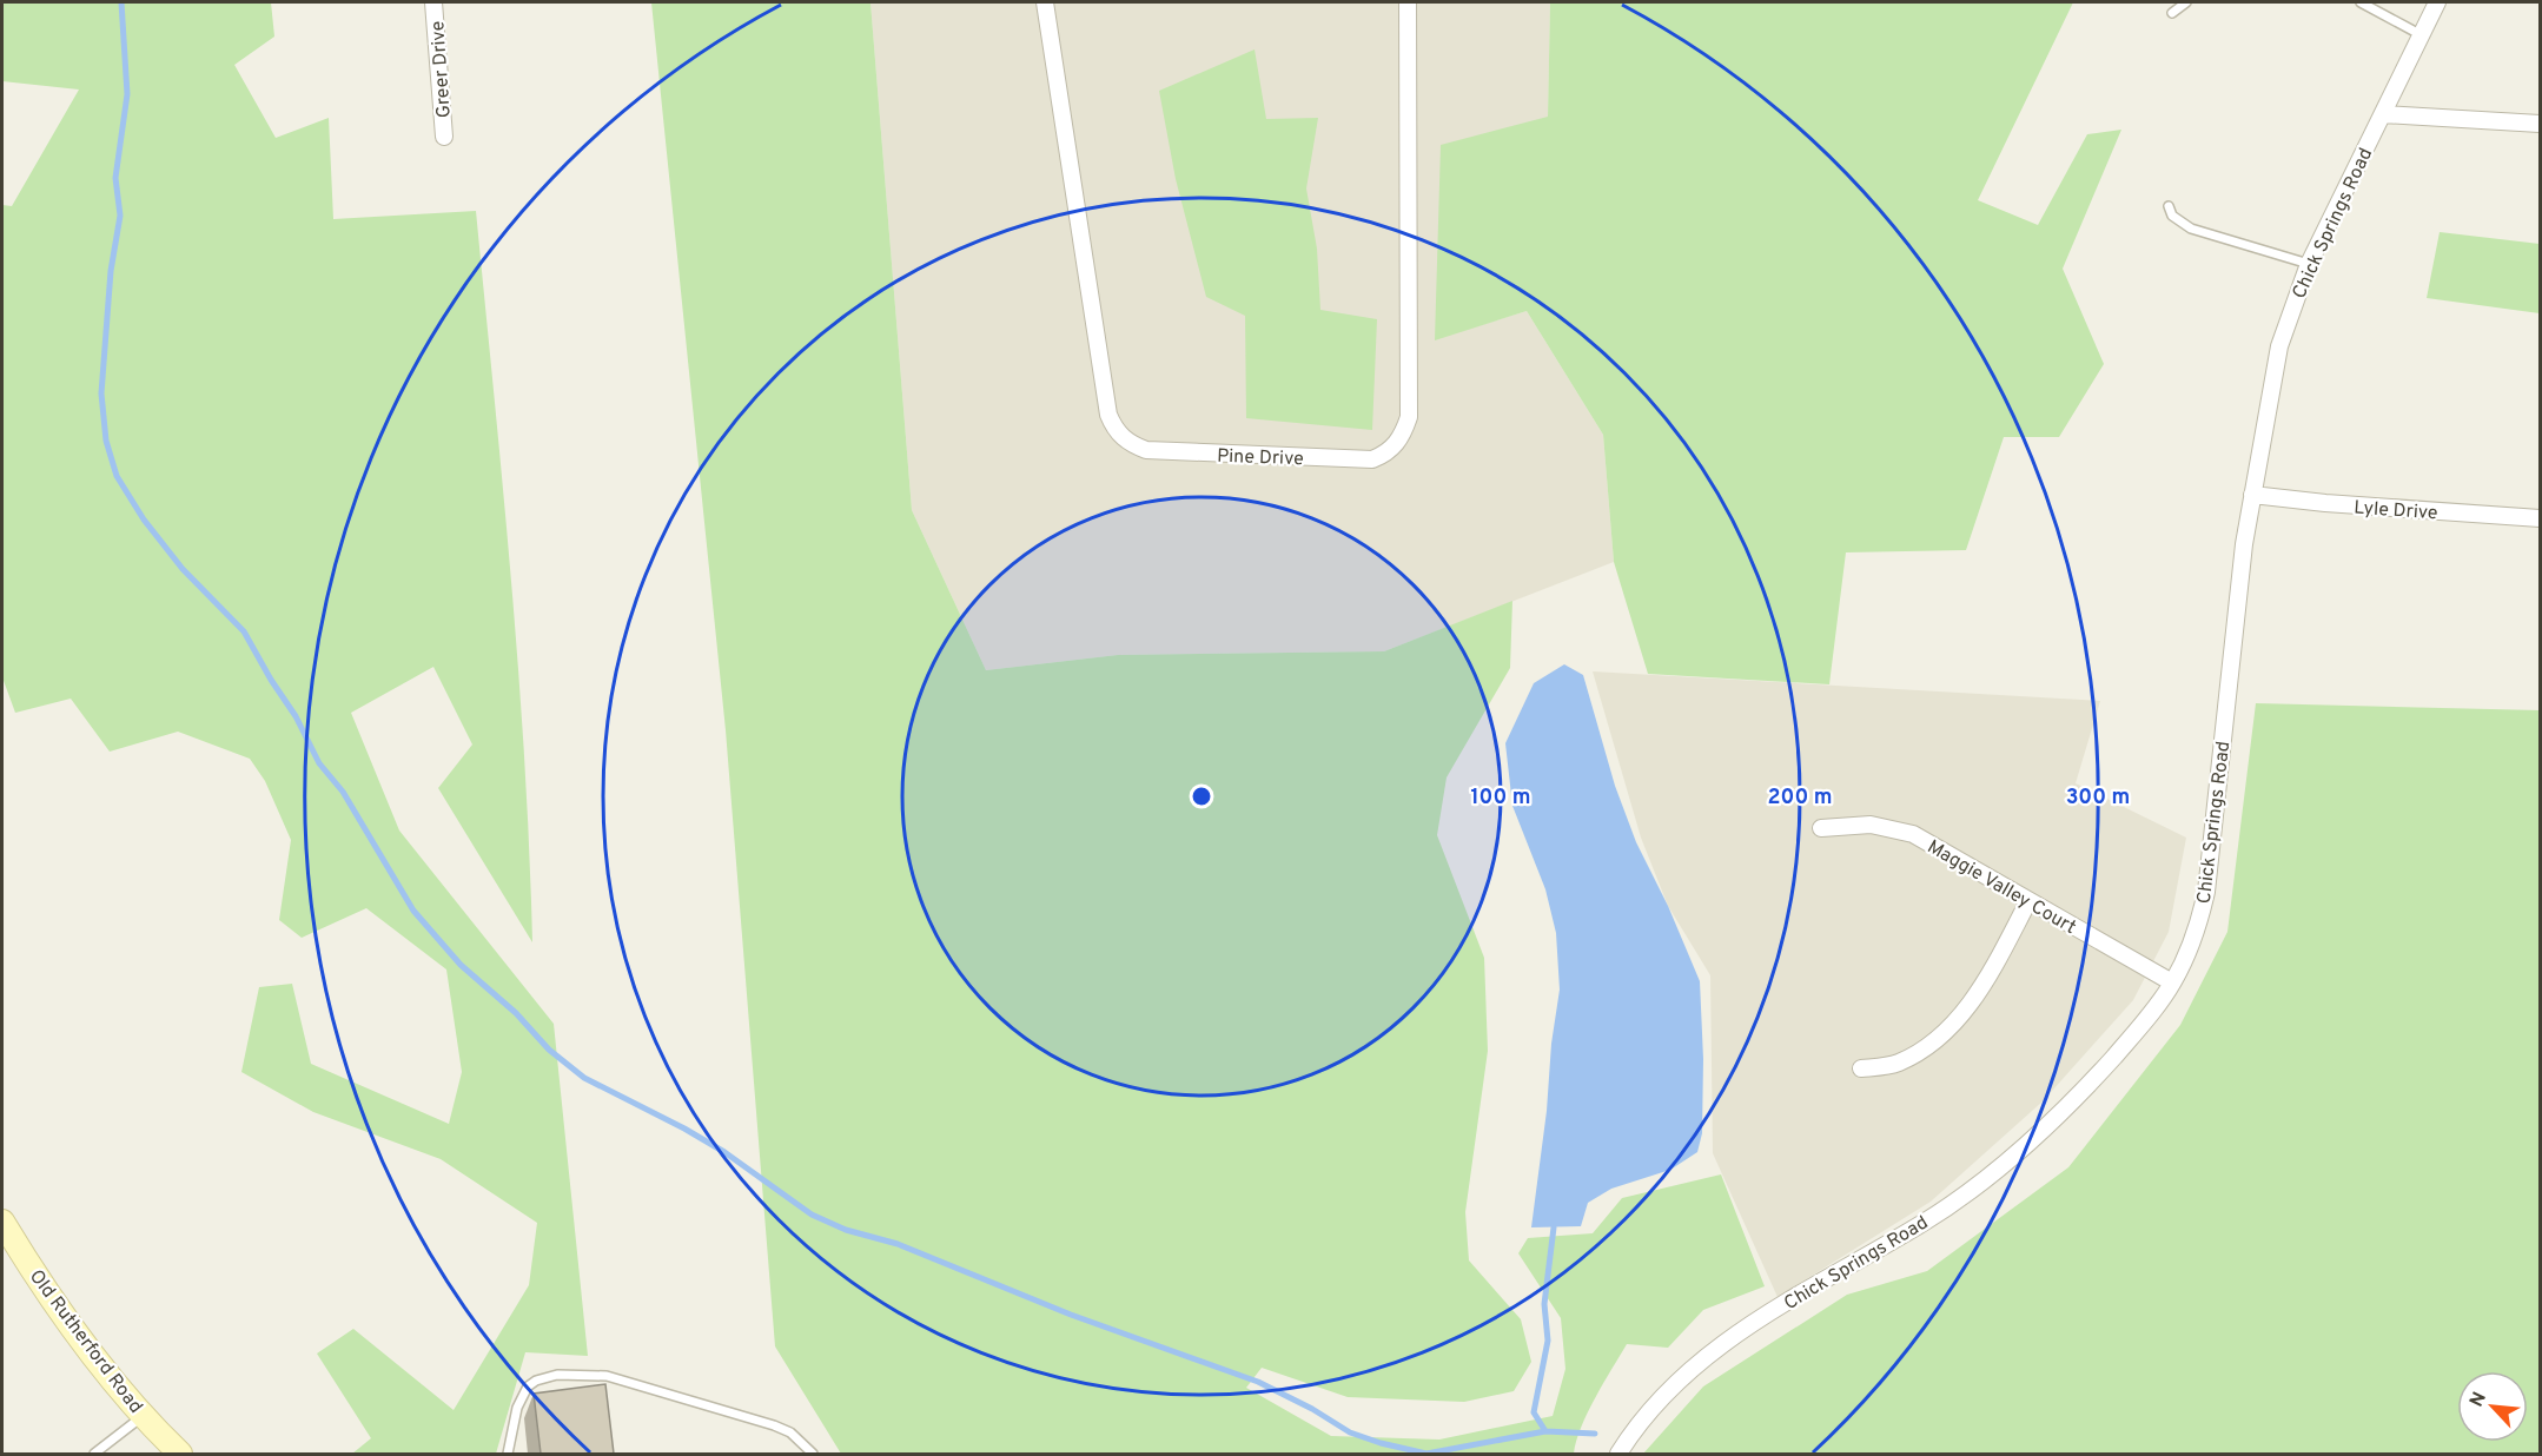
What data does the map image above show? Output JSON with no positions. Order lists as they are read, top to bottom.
{
  "streets": {
    "street": [
      "Greer Drive",
      "Chick Springs Road",
      "Pine Drive",
      "Lyle Drive",
      "Maggie Valley Court",
      "Old Rutherford Road"
    ]
  },
  "crossings": [
    ["Chick Springs Road", "Lyle Drive"],
    ["Chick Springs Road", "Maggie Valley Court"]
  ],
  "north": "top left",
  "rings": ["100 m", "200 m", "300 m"]
}
